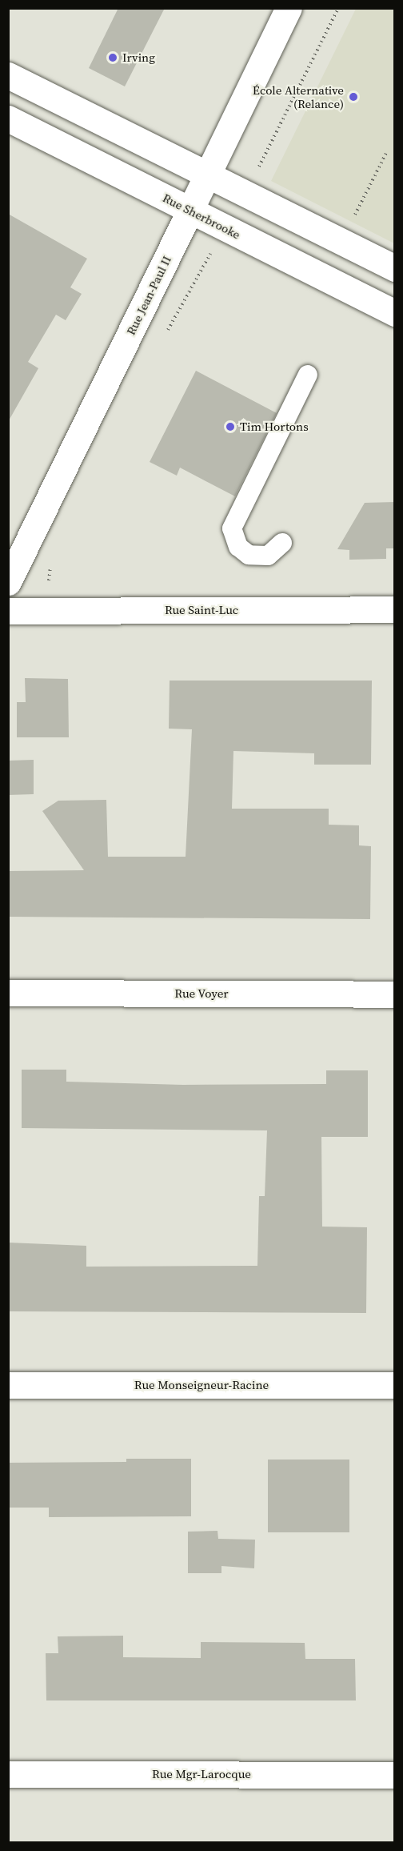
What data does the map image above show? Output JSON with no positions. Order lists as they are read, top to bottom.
{
  "streets": {
    "street": [
      "Rue Sherbrooke",
      "Rue Jean-Paul II",
      "Rue Saint-Luc",
      "Rue Voyer",
      "Rue Monseigneur-Racine",
      "Rue Mgr-Larocque"
    ]
  },
  "crossings": [
    ["Rue Sherbrooke", "Rue Jean-Paul II"]
  ],
  "places": ["Irving", "École Alternative (Relance)", "Tim Hortons"]
}
